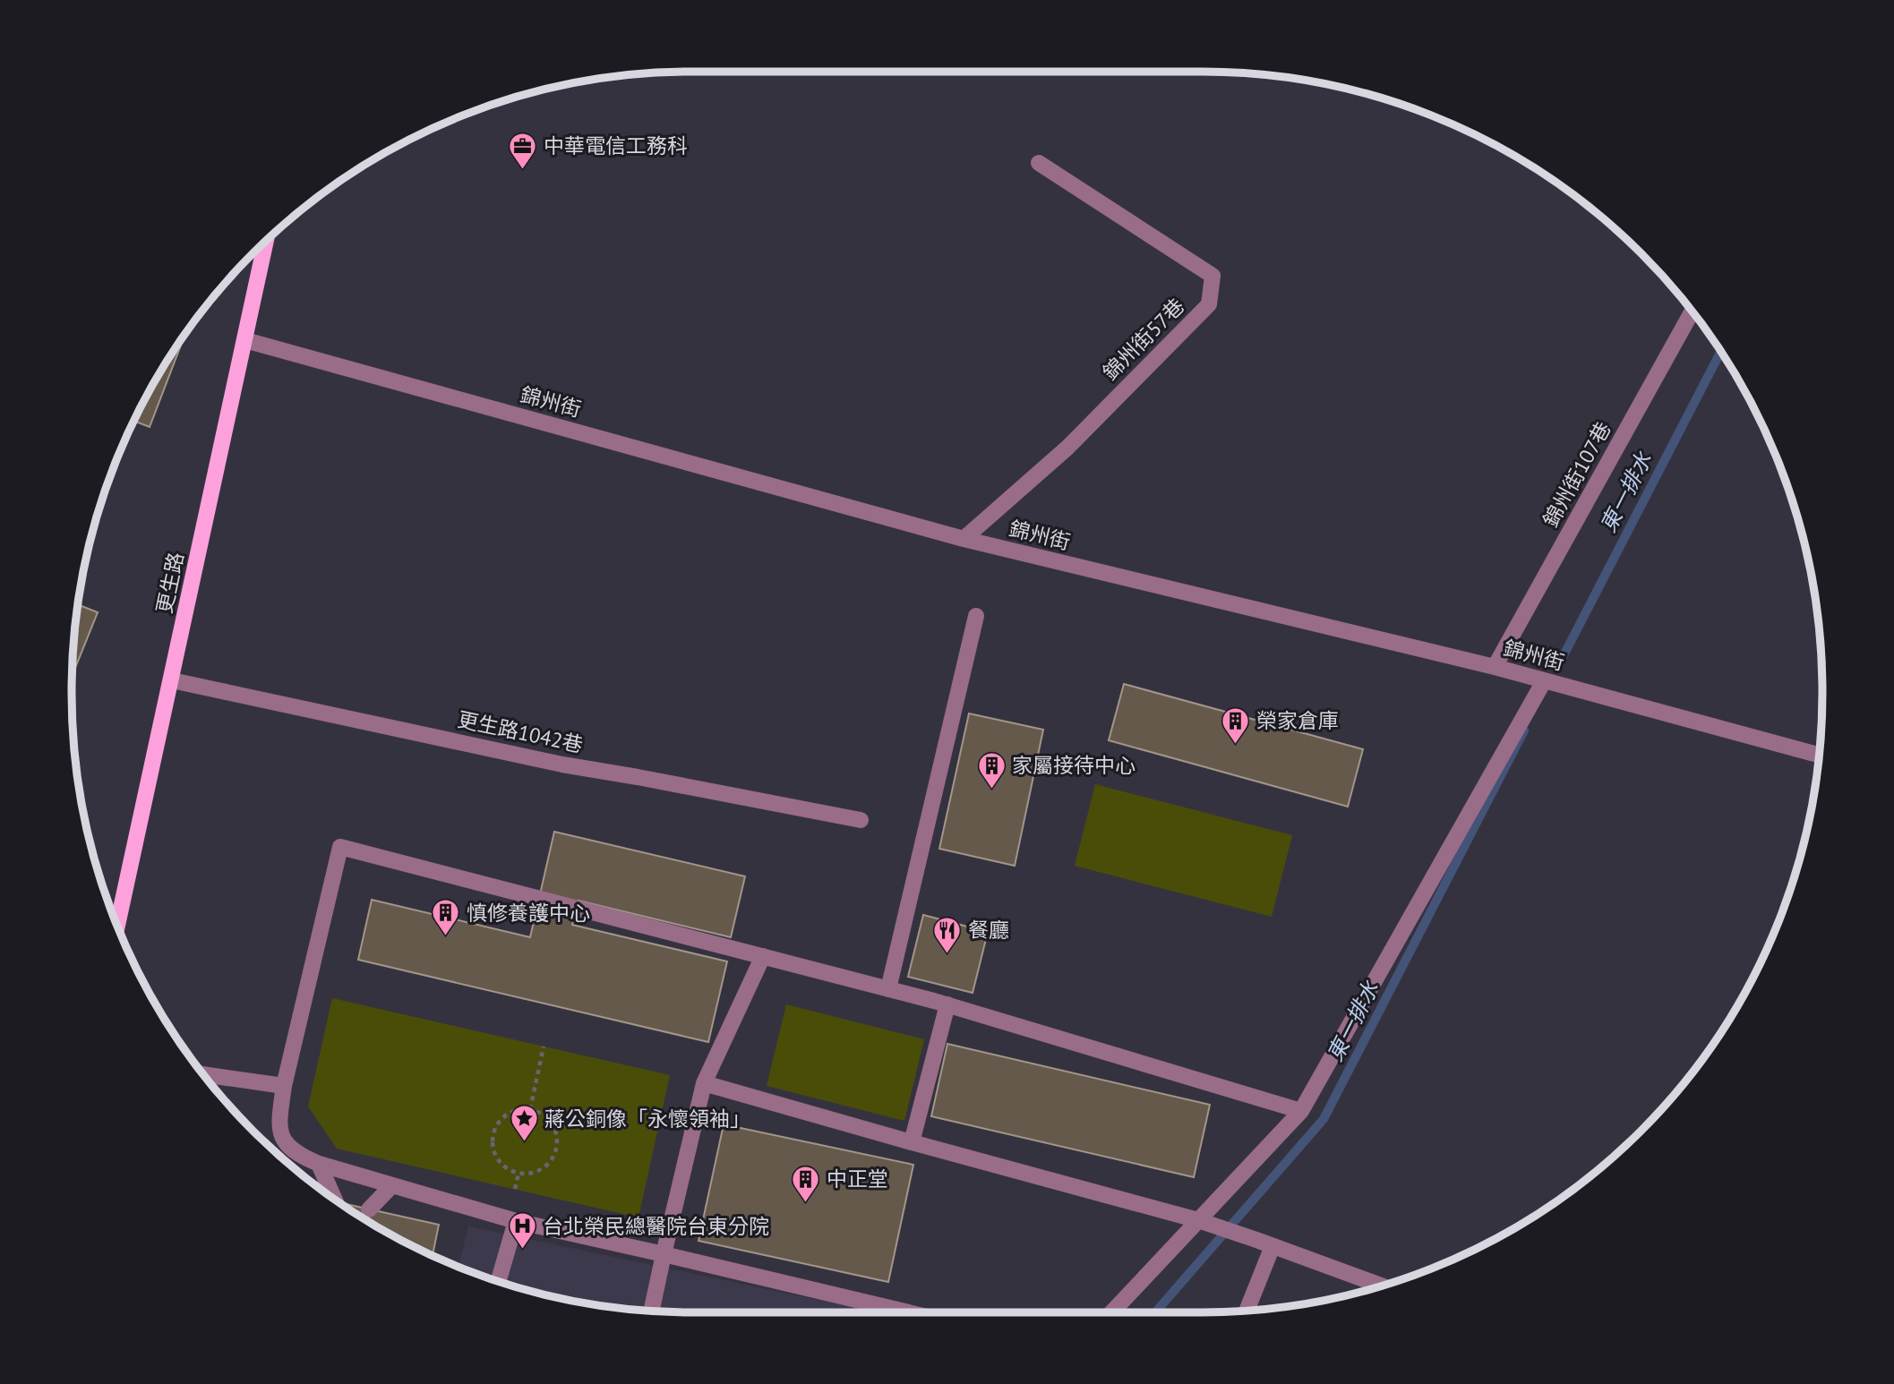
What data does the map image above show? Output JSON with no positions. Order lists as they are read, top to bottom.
{
  "streets": {
    "main road": ["更生路"],
    "street": [
      "錦州街57巷",
      "錦州街",
      "錦州街107巷",
      "更生路1042巷"
    ]
  },
  "crossings": [
    ["錦州街57巷", "錦州街"],
    ["錦州街", "錦州街107巷"],
    ["錦州街", "更生路"],
    ["更生路", "更生路1042巷"]
  ],
  "water": ["東一排水"],
  "places": {
    "office": ["中華電信工務科"],
    "building": [
      "榮家倉庫",
      "家屬接待中心",
      "慎修養護中心",
      "中正堂"
    ],
    "restaurant": ["餐廳"],
    "place": ["蔣公銅像「永懷領袖」"],
    "hospital": ["台北榮民總醫院台東分院"]
  }
}
